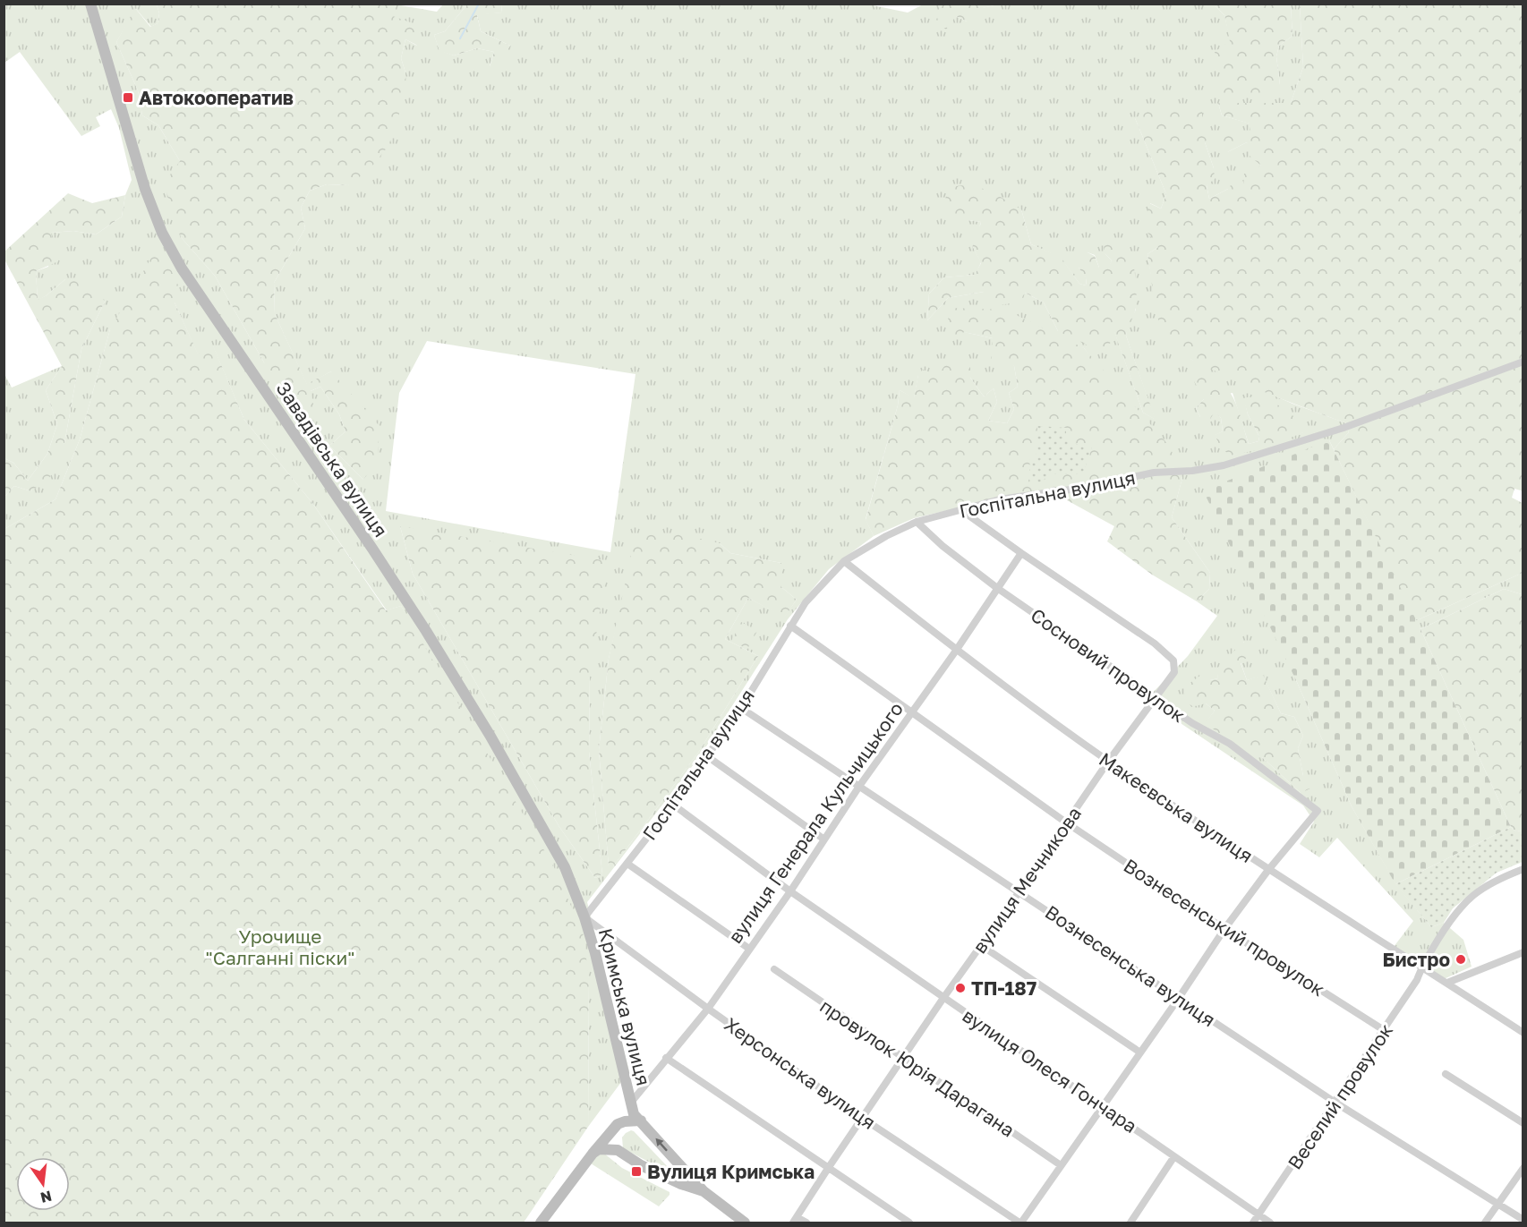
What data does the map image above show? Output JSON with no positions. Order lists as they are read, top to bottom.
{
  "streets": {
    "street": [
      "Завадівська вулиця",
      "Госпітальна вулиця",
      "Сосновий провулок",
      "Макеєвська вулиця",
      "вулиця Генерала Кульчицького",
      "вулиця Мечникова",
      "Вознесенський провулок",
      "Вознесенська вулиця",
      "Кримська вулиця",
      "провулок Юрія Дарагана",
      "вулиця Олеся Гончара",
      "Херсонська вулиця",
      "Веселий провулок"
    ]
  },
  "crossings": [
    ["Завадівська вулиця", "Госпітальна вулиця"],
    ["Завадівська вулиця", "Кримська вулиця"],
    ["Завадівська вулиця", "Херсонська вулиця"],
    ["Госпітальна вулиця", "Сосновий провулок"],
    ["Госпітальна вулиця", "Макеєвська вулиця"],
    ["Госпітальна вулиця", "Вознесенський провулок"],
    ["Госпітальна вулиця", "Вознесенська вулиця"],
    ["Госпітальна вулиця", "Кримська вулиця"],
    ["Госпітальна вулиця", "вулиця Олеся Гончара"],
    ["Госпітальна вулиця", "Херсонська вулиця"],
    ["Сосновий провулок", "Макеєвська вулиця"],
    ["Сосновий провулок", "вулиця Генерала Кульчицького"],
    ["Сосновий провулок", "вулиця Мечникова"],
    ["Макеєвська вулиця", "вулиця Генерала Кульчицького"],
    ["Макеєвська вулиця", "вулиця Мечникова"],
    ["Макеєвська вулиця", "Веселий провулок"],
    ["вулиця Генерала Кульчицького", "вулиця Мечникова"],
    ["вулиця Генерала Кульчицького", "Вознесенський провулок"],
    ["вулиця Генерала Кульчицького", "Вознесенська вулиця"],
    ["вулиця Генерала Кульчицького", "Кримська вулиця"],
    ["вулиця Генерала Кульчицького", "вулиця Олеся Гончара"],
    ["вулиця Генерала Кульчицького", "Херсонська вулиця"],
    ["вулиця Мечникова", "Вознесенський провулок"],
    ["вулиця Мечникова", "Вознесенська вулиця"],
    ["вулиця Мечникова", "провулок Юрія Дарагана"],
    ["вулиця Мечникова", "вулиця Олеся Гончара"],
    ["вулиця Мечникова", "Херсонська вулиця"],
    ["Вознесенський провулок", "Веселий провулок"],
    ["Вознесенська вулиця", "Веселий провулок"],
    ["Кримська вулиця", "Херсонська вулиця"],
    ["вулиця Олеся Гончара", "Веселий провулок"]
  ],
  "parks": ["Урочище \"Салганні піски\""],
  "places": {
    "transit": ["Автокооператив", "Вулиця Кримська"],
    "other": ["Бистро", "ТП-187"]
  },
  "north": "bottom"
}
